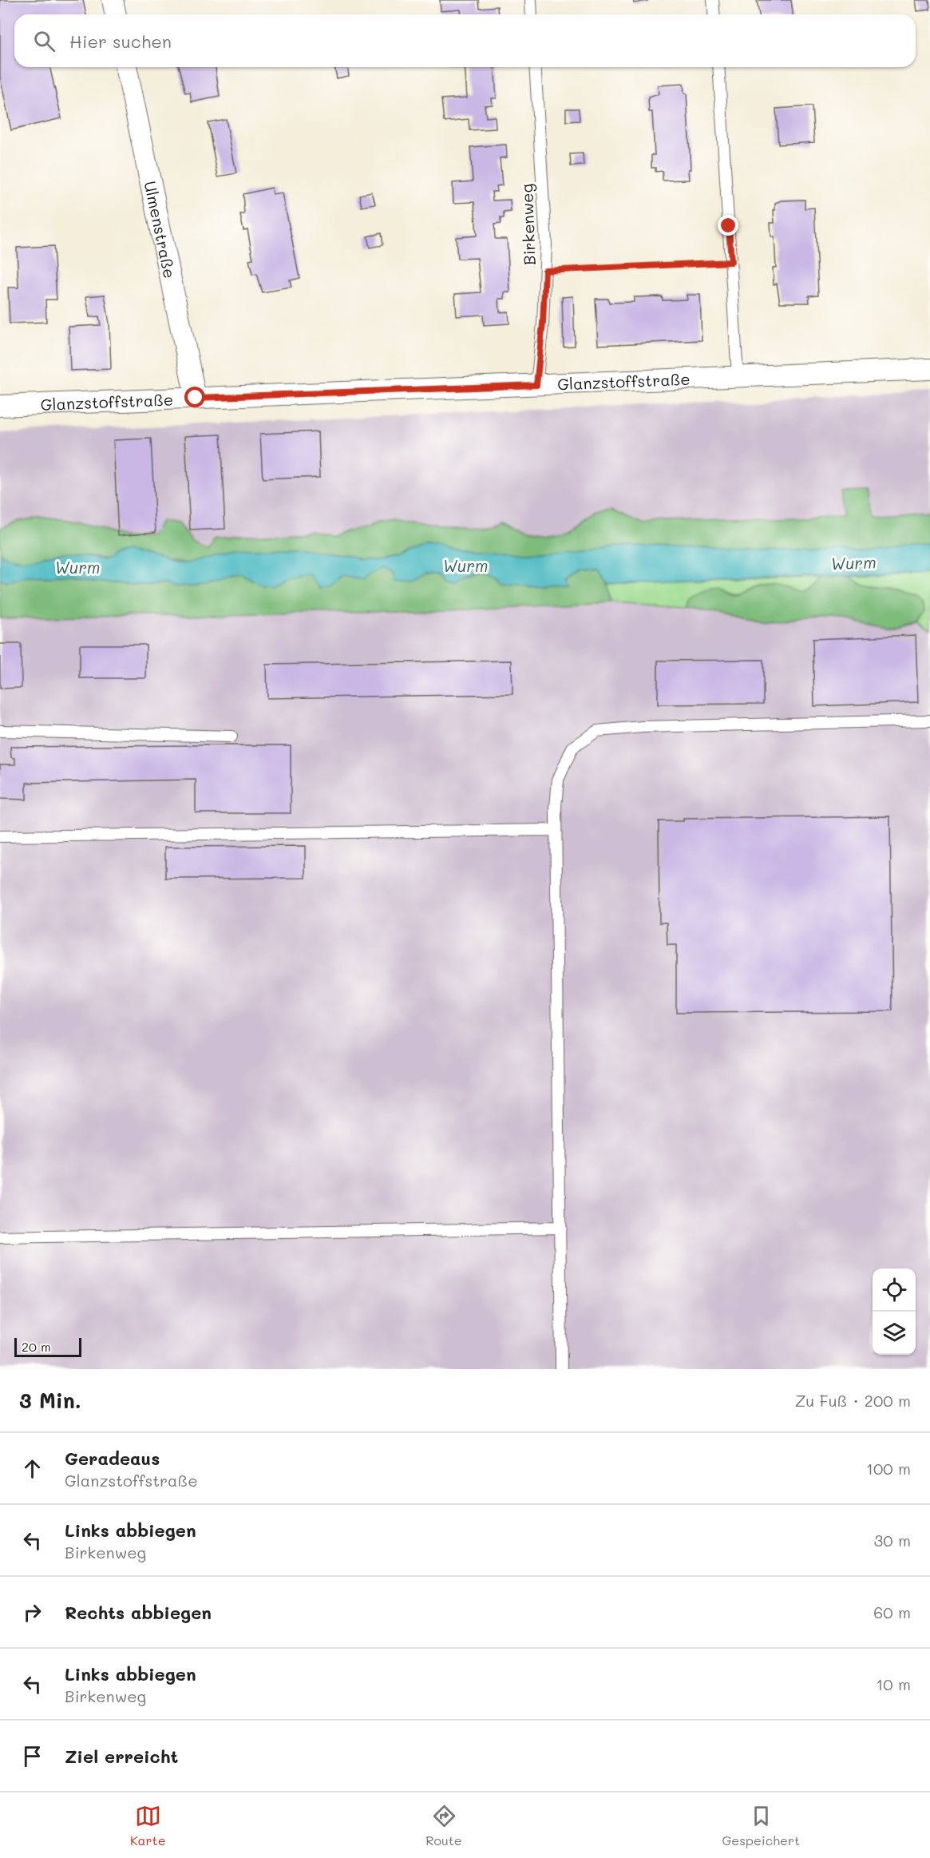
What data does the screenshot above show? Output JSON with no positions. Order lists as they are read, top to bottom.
{
  "streets": {
    "street": ["Ulmenstraße", "Glanzstoffstraße"],
    "lane": ["Birkenweg"]
  },
  "crossings": [
    ["Birkenweg", "Glanzstoffstraße"],
    ["Ulmenstraße", "Glanzstoffstraße"]
  ],
  "water": ["Wurm"],
  "scale_bar": "20 m",
  "page": {
    "search": "Hier suchen",
    "scale": "20 m",
    "heading": ["3 Min.", "Zu Fuß · 200 m"],
    "list": [
      ["Geradeaus", "Glanzstoffstraße", "100 m"],
      ["Links abbiegen", "Birkenweg", "30 m"],
      ["Rechts abbiegen", "60 m"],
      ["Links abbiegen", "Birkenweg", "10 m"],
      "Ziel erreicht"
    ],
    "nav": ["Karte", "Route", "Gespeichert"]
  }
}
